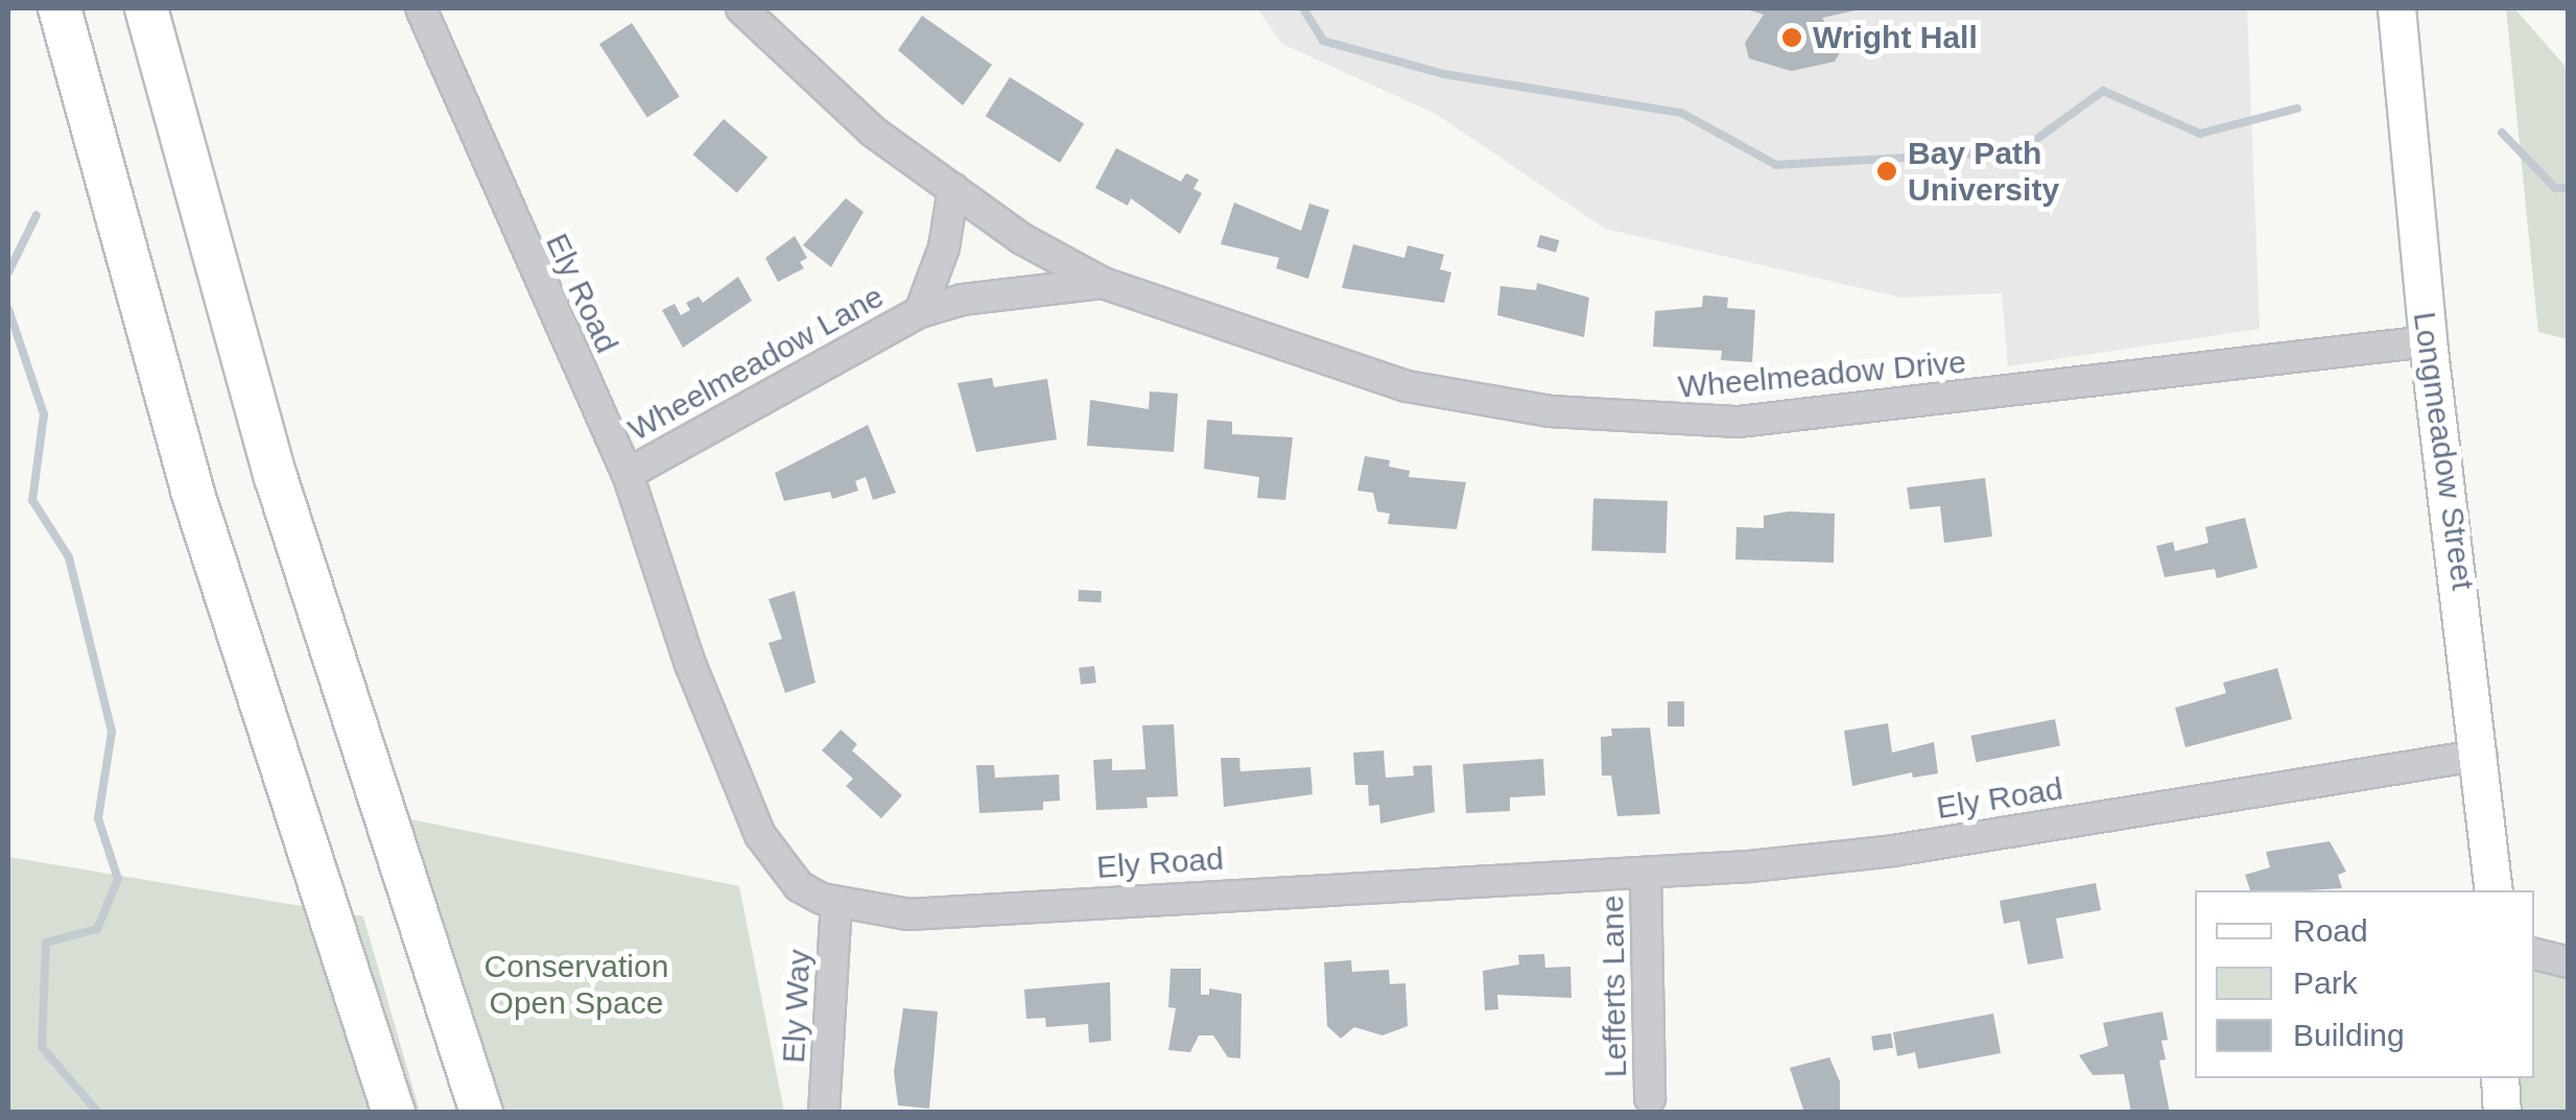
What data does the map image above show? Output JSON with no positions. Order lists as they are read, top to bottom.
{
  "streets": {
    "main road": ["Longmeadow Street"],
    "street": [
      "Ely Road",
      "Wheelmeadow Lane",
      "Wheelmeadow Drive",
      "Lefferts Lane",
      "Ely Way"
    ]
  },
  "crossings": [
    ["Ely Road", "Wheelmeadow Lane"],
    ["Ely Road", "Longmeadow Street"],
    ["Ely Road", "Lefferts Lane"],
    ["Ely Road", "Ely Way"],
    ["Wheelmeadow Lane", "Wheelmeadow Drive"],
    ["Wheelmeadow Drive", "Longmeadow Street"]
  ],
  "parks": ["Conservation Open Space"],
  "places": ["Wright Hall", "Bay Path University"],
  "legend": ["Road", "Park", "Building"]
}
